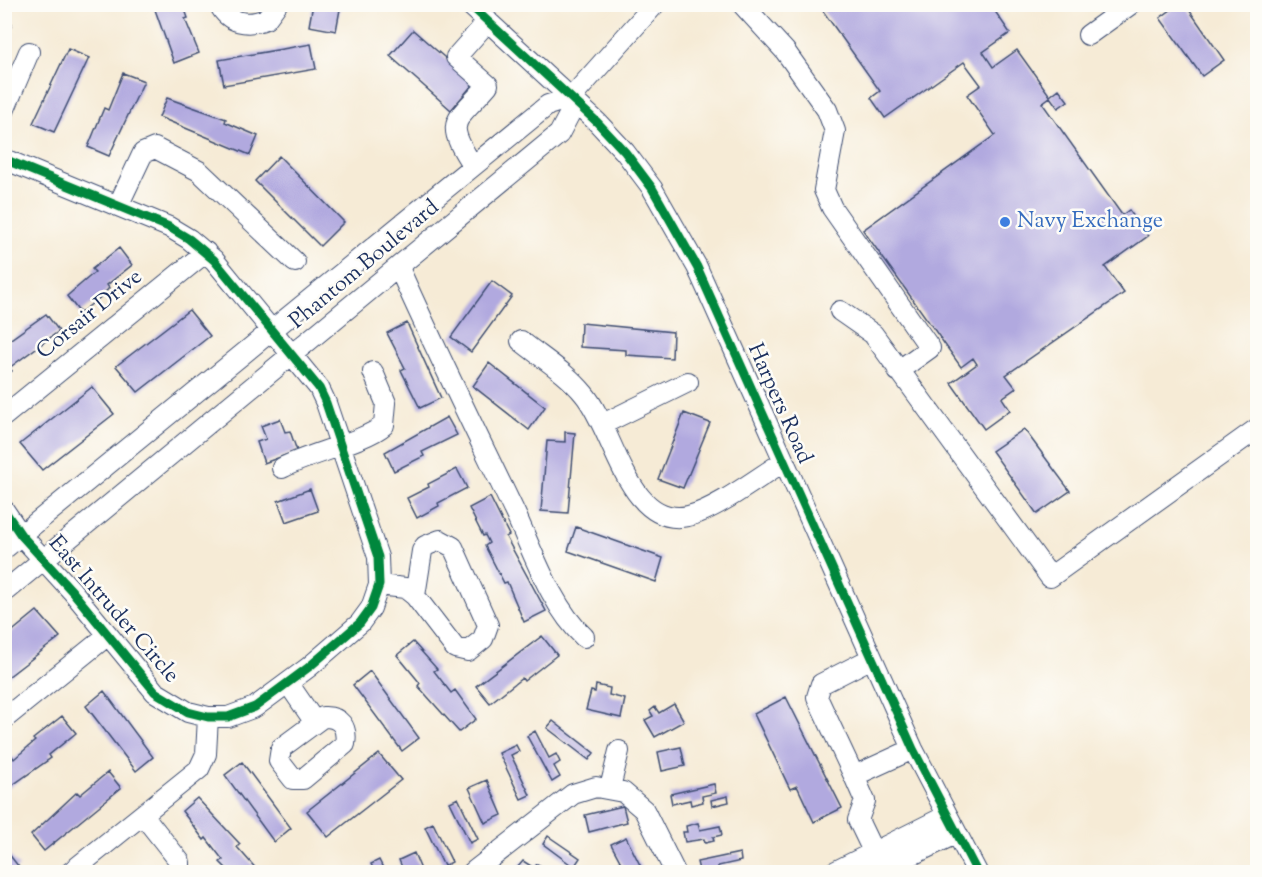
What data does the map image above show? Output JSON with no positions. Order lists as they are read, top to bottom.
{
  "streets": {
    "street": [
      "Phantom Boulevard",
      "Corsair Drive",
      "Harpers Road",
      "East Intruder Circle"
    ]
  },
  "crossings": [
    ["Phantom Boulevard", "Harpers Road"],
    ["Phantom Boulevard", "East Intruder Circle"],
    ["Corsair Drive", "East Intruder Circle"]
  ],
  "places": ["Navy Exchange"]
}
